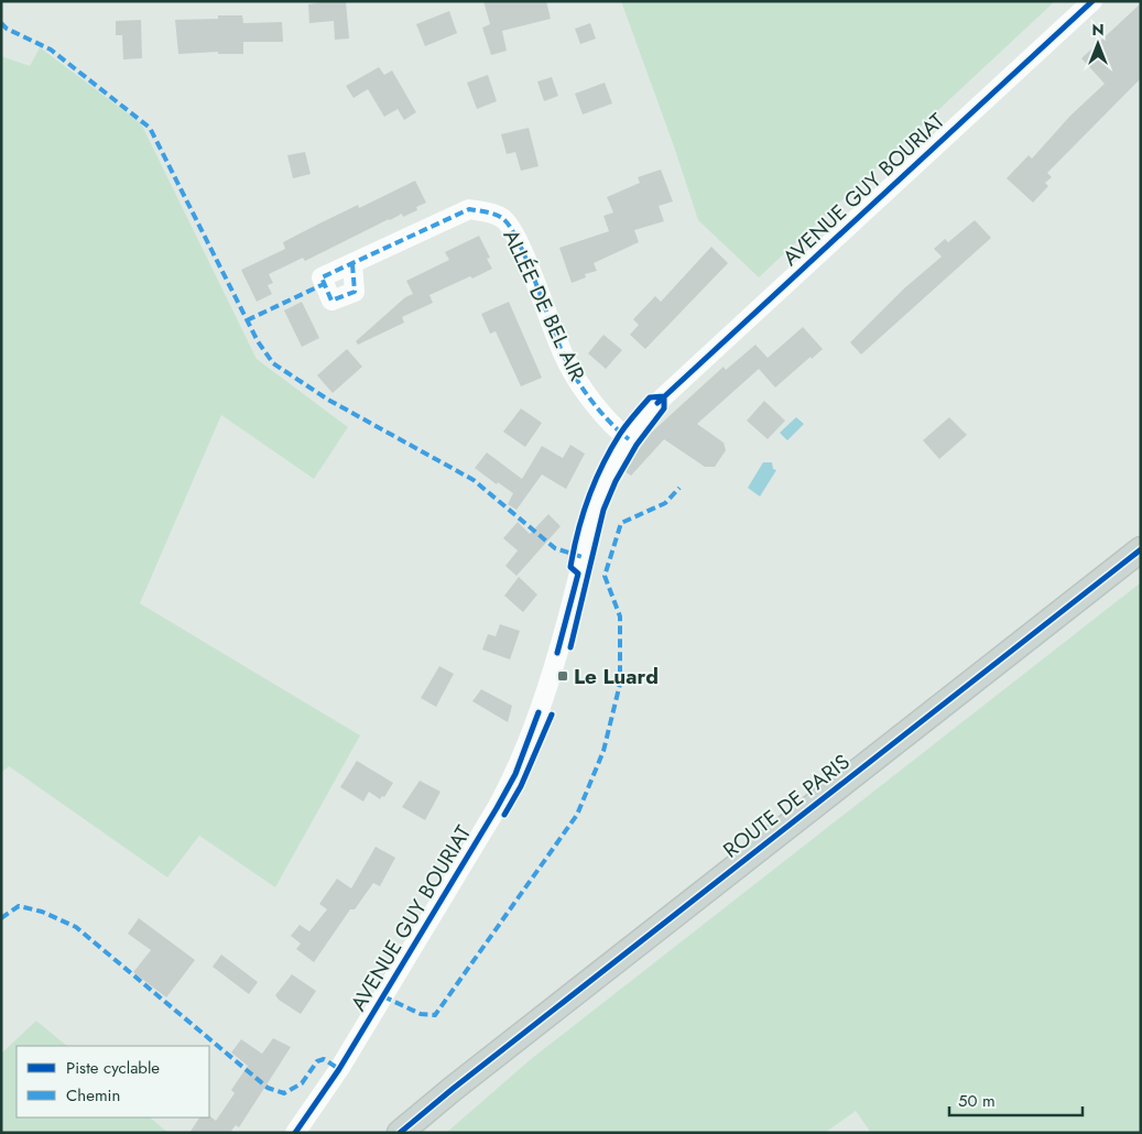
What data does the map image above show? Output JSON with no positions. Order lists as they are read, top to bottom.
{
  "streets": {
    "main road": ["ROUTE DE PARIS"],
    "street": ["AVENUE GUY BOURIAT", "ALLÉE DE BEL AIR"]
  },
  "crossings": [
    ["AVENUE GUY BOURIAT", "ALLÉE DE BEL AIR"]
  ],
  "places": {
    "transit": ["Le Luard"]
  },
  "legend": ["Piste cyclable", "Chemin"],
  "scale_bar": "50 m",
  "north": "top"
}
